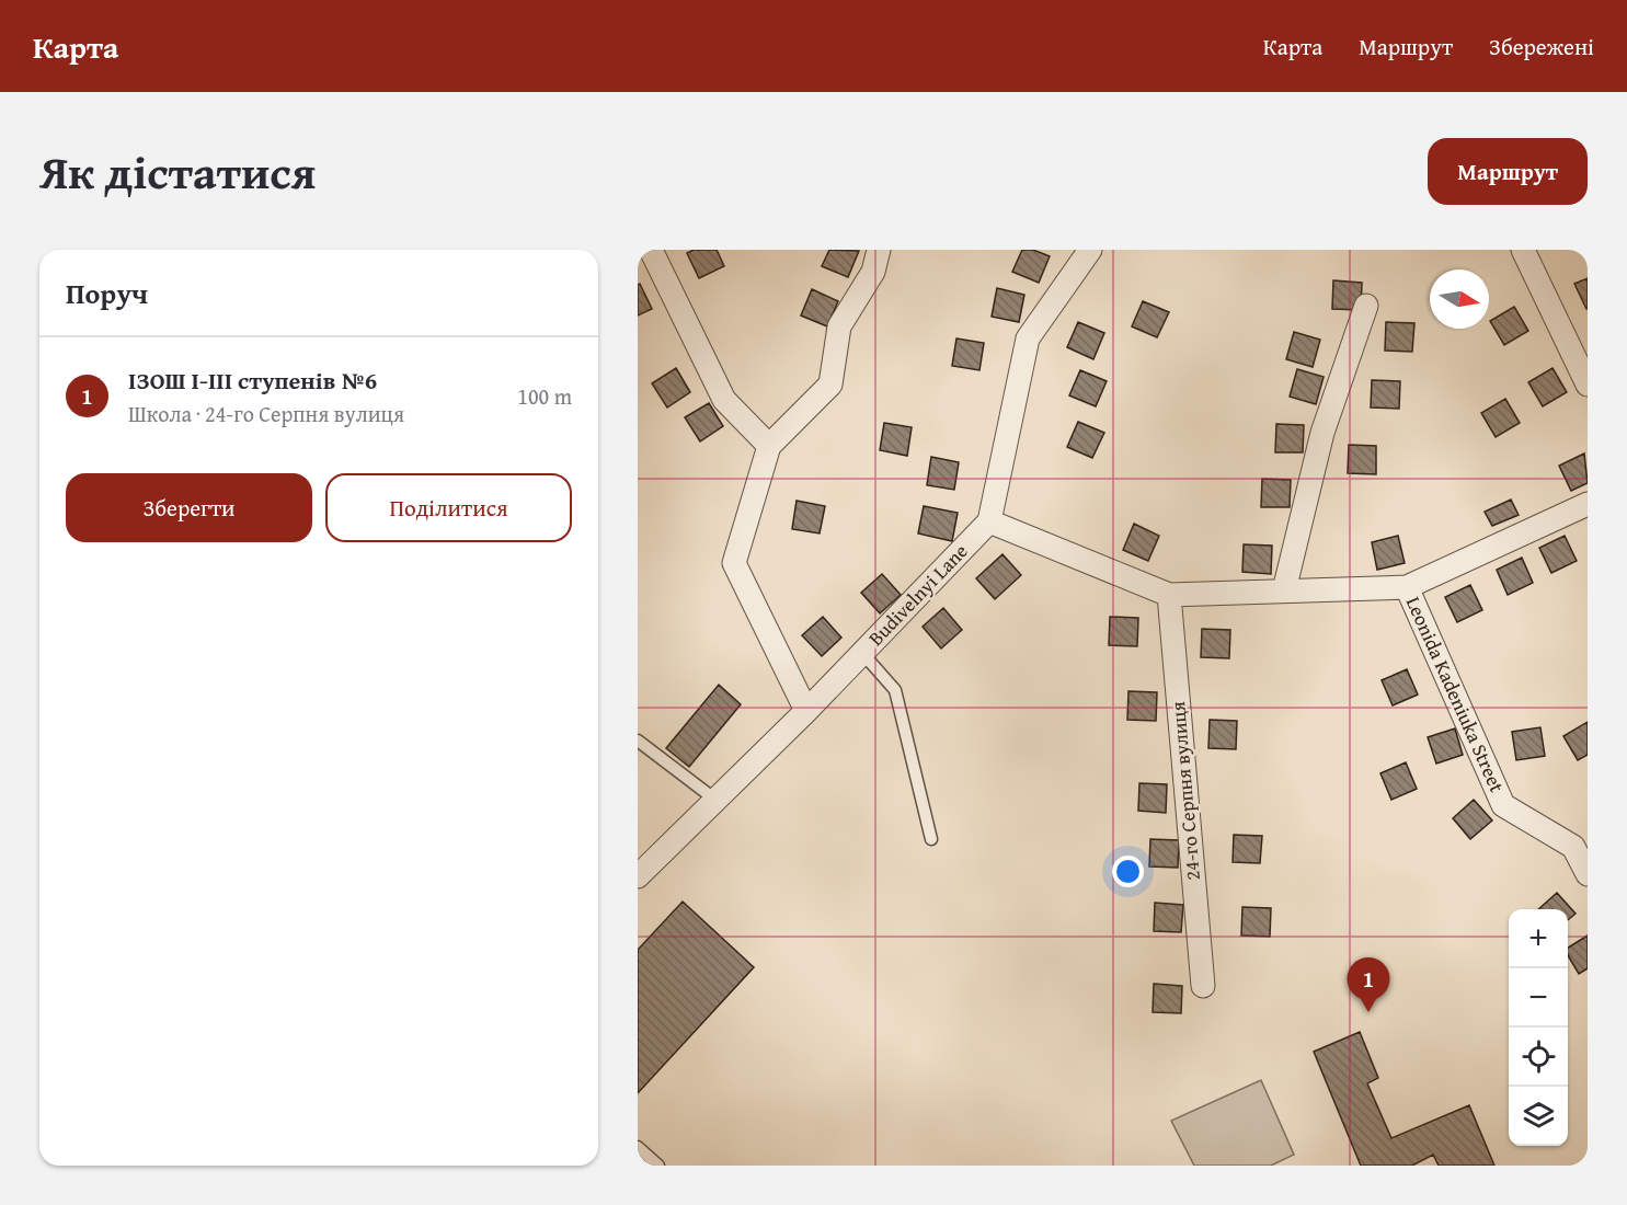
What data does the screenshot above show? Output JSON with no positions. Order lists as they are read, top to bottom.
{
  "streets": {
    "street": ["Budivelnyi Lane", "Leonida Kadeniuka Street", "24-го Серпня вулиця"]
  },
  "crossings": [
    ["Budivelnyi Lane", "Leonida Kadeniuka Street"],
    ["Leonida Kadeniuka Street", "24-го Серпня вулиця"]
  ],
  "north": "right",
  "page": {
    "header": "Карта",
    "nav": ["Карта", "Маршрут", "Збережені"],
    "title": "Як дістатися",
    "buttons": [
      "Маршрут",
      ["Зберегти", "Поділитися"]
    ],
    "heading": "Поруч",
    "list": [
      {
        "mark": "1",
        "name": "ІЗОШ І-ІІІ ступенів №6",
        "note": "Школа · 24-го Серпня вулиця",
        "value": "100 m"
      }
    ],
    "map_buttons": ["+", "−"],
    "pins": "1"
  }
}
